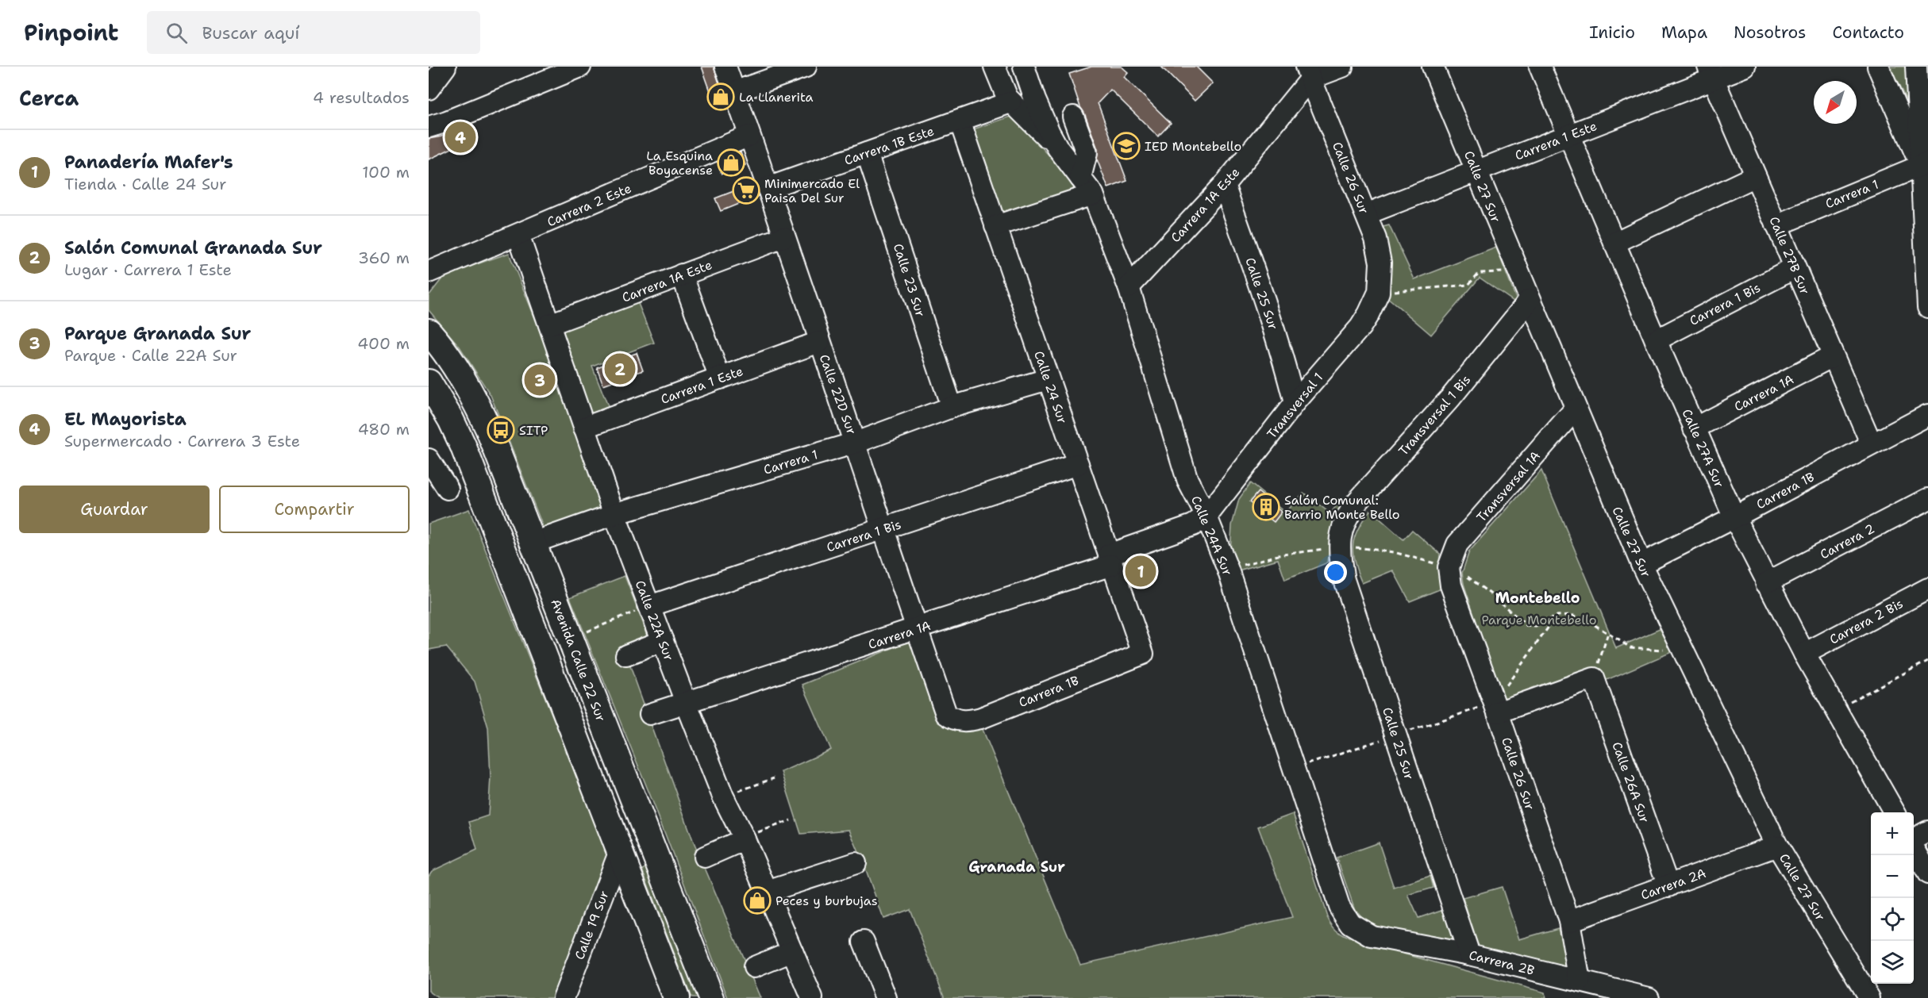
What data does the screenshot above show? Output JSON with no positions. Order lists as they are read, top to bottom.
{
  "streets": {
    "main road": ["Avenida Calle 22 Sur"],
    "street": [
      "Carrera 1 Este",
      "Carrera 1B Este",
      "Calle 26 Sur",
      "Calle 27 Sur",
      "Carrera 1",
      "Carrera 2 Este",
      "Carrera 1A Este",
      "Calle 27B Sur",
      "Calle 23 Sur",
      "Calle 25 Sur",
      "Carrera 1 Bis",
      "Calle 24 Sur",
      "Carrera 1A",
      "Calle 22D Sur",
      "Transversal 1",
      "Transversal 1 Bis",
      "Calle 27A Sur",
      "Transversal 1A",
      "Carrera 1B",
      "Calle 24A Sur",
      "Carrera 2",
      "Calle 22A Sur",
      "Carrera 2 Bis",
      "Calle 26A Sur",
      "Carrera 2A",
      "Calle 19 Sur",
      "Carrera 2B"
    ]
  },
  "crossings": [
    ["Carrera 1 Este", "Calle 26 Sur"],
    ["Carrera 1 Este", "Calle 27 Sur"],
    ["Carrera 1 Este", "Calle 27B Sur"],
    ["Carrera 1 Este", "Calle 22D Sur"],
    ["Carrera 1 Este", "Calle 27A Sur"],
    ["Carrera 1 Este", "Calle 22A Sur"],
    ["Carrera 1B Este", "Calle 23 Sur"],
    ["Carrera 1B Este", "Calle 24 Sur"],
    ["Carrera 1B Este", "Calle 22D Sur"],
    ["Carrera 1B Este", "Calle 24A Sur"],
    ["Calle 26 Sur", "Carrera 1A Este"],
    ["Calle 26 Sur", "Transversal 1"],
    ["Calle 26 Sur", "Transversal 1A"],
    ["Calle 26 Sur", "Carrera 2A"],
    ["Calle 26 Sur", "Carrera 2B"],
    ["Calle 27 Sur", "Transversal 1 Bis"],
    ["Calle 27 Sur", "Transversal 1A"],
    ["Calle 27 Sur", "Carrera 1B"],
    ["Calle 27 Sur", "Carrera 2A"],
    ["Carrera 1", "Calle 27B Sur"],
    ["Carrera 1", "Calle 23 Sur"],
    ["Carrera 1", "Calle 24 Sur"],
    ["Carrera 1", "Calle 22D Sur"],
    ["Carrera 1", "Calle 22A Sur"],
    ["Carrera 1", "Avenida Calle 22 Sur"],
    ["Carrera 2 Este", "Calle 22D Sur"],
    ["Carrera 2 Este", "Calle 22A Sur"],
    ["Carrera 1A Este", "Calle 25 Sur"],
    ["Carrera 1A Este", "Calle 22D Sur"],
    ["Carrera 1A Este", "Calle 24A Sur"],
    ["Carrera 1A Este", "Calle 22A Sur"],
    ["Calle 27B Sur", "Carrera 1 Bis"],
    ["Calle 27B Sur", "Carrera 1A"],
    ["Calle 27B Sur", "Carrera 1B"],
    ["Calle 25 Sur", "Transversal 1"],
    ["Calle 25 Sur", "Transversal 1 Bis"],
    ["Calle 25 Sur", "Carrera 2B"],
    ["Carrera 1 Bis", "Calle 24 Sur"],
    ["Carrera 1 Bis", "Calle 22D Sur"],
    ["Carrera 1 Bis", "Calle 27A Sur"],
    ["Carrera 1 Bis", "Calle 22A Sur"],
    ["Calle 24 Sur", "Carrera 1A"],
    ["Calle 24 Sur", "Carrera 1B"],
    ["Carrera 1A", "Calle 22D Sur"],
    ["Carrera 1A", "Transversal 1"],
    ["Carrera 1A", "Calle 27A Sur"],
    ["Carrera 1A", "Calle 24A Sur"],
    ["Carrera 1A", "Calle 22A Sur"],
    ["Calle 22D Sur", "Carrera 1B"],
    ["Transversal 1", "Calle 24A Sur"],
    ["Calle 27A Sur", "Carrera 1B"],
    ["Calle 27A Sur", "Carrera 2"],
    ["Calle 27A Sur", "Carrera 2 Bis"],
    ["Calle 24A Sur", "Carrera 2B"],
    ["Calle 26A Sur", "Carrera 2A"]
  ],
  "districts": ["Montebello", "Granada Sur"],
  "parks": ["Parque Montebello"],
  "places": {
    "shop": ["La Llanerita", "La Esquina Boyacense", "Peces y burbujas"],
    "school or university": ["IED Montebello"],
    "supermarket": ["Minimercado El Paisa Del Sur"],
    "bus stop": ["SITP"],
    "building": ["Salón Comunal: Barrio Monte Bello"]
  },
  "north": "bottom left",
  "page": {
    "header": "Pinpoint",
    "search": "Buscar aquí",
    "nav": [
      "Inicio",
      "Mapa",
      "Nosotros",
      "Contacto"
    ],
    "heading": ["Cerca", "4 resultados"],
    "pins": [
      "4",
      "2",
      "3",
      "1"
    ],
    "list": [
      {
        "mark": "1",
        "name": "Panadería Mafer's",
        "note": "Tienda · Calle 24 Sur",
        "value": "100 m"
      },
      {
        "mark": "2",
        "name": "Salón Comunal Granada Sur",
        "note": "Lugar · Carrera 1 Este",
        "value": "360 m"
      },
      {
        "mark": "3",
        "name": "Parque Granada Sur",
        "note": "Parque · Calle 22A Sur",
        "value": "400 m"
      },
      {
        "mark": "4",
        "name": "EL Mayorista",
        "note": "Supermercado · Carrera 3 Este",
        "value": "480 m"
      }
    ],
    "buttons": ["Guardar", "Compartir"],
    "map_buttons": ["+", "−"]
  }
}
